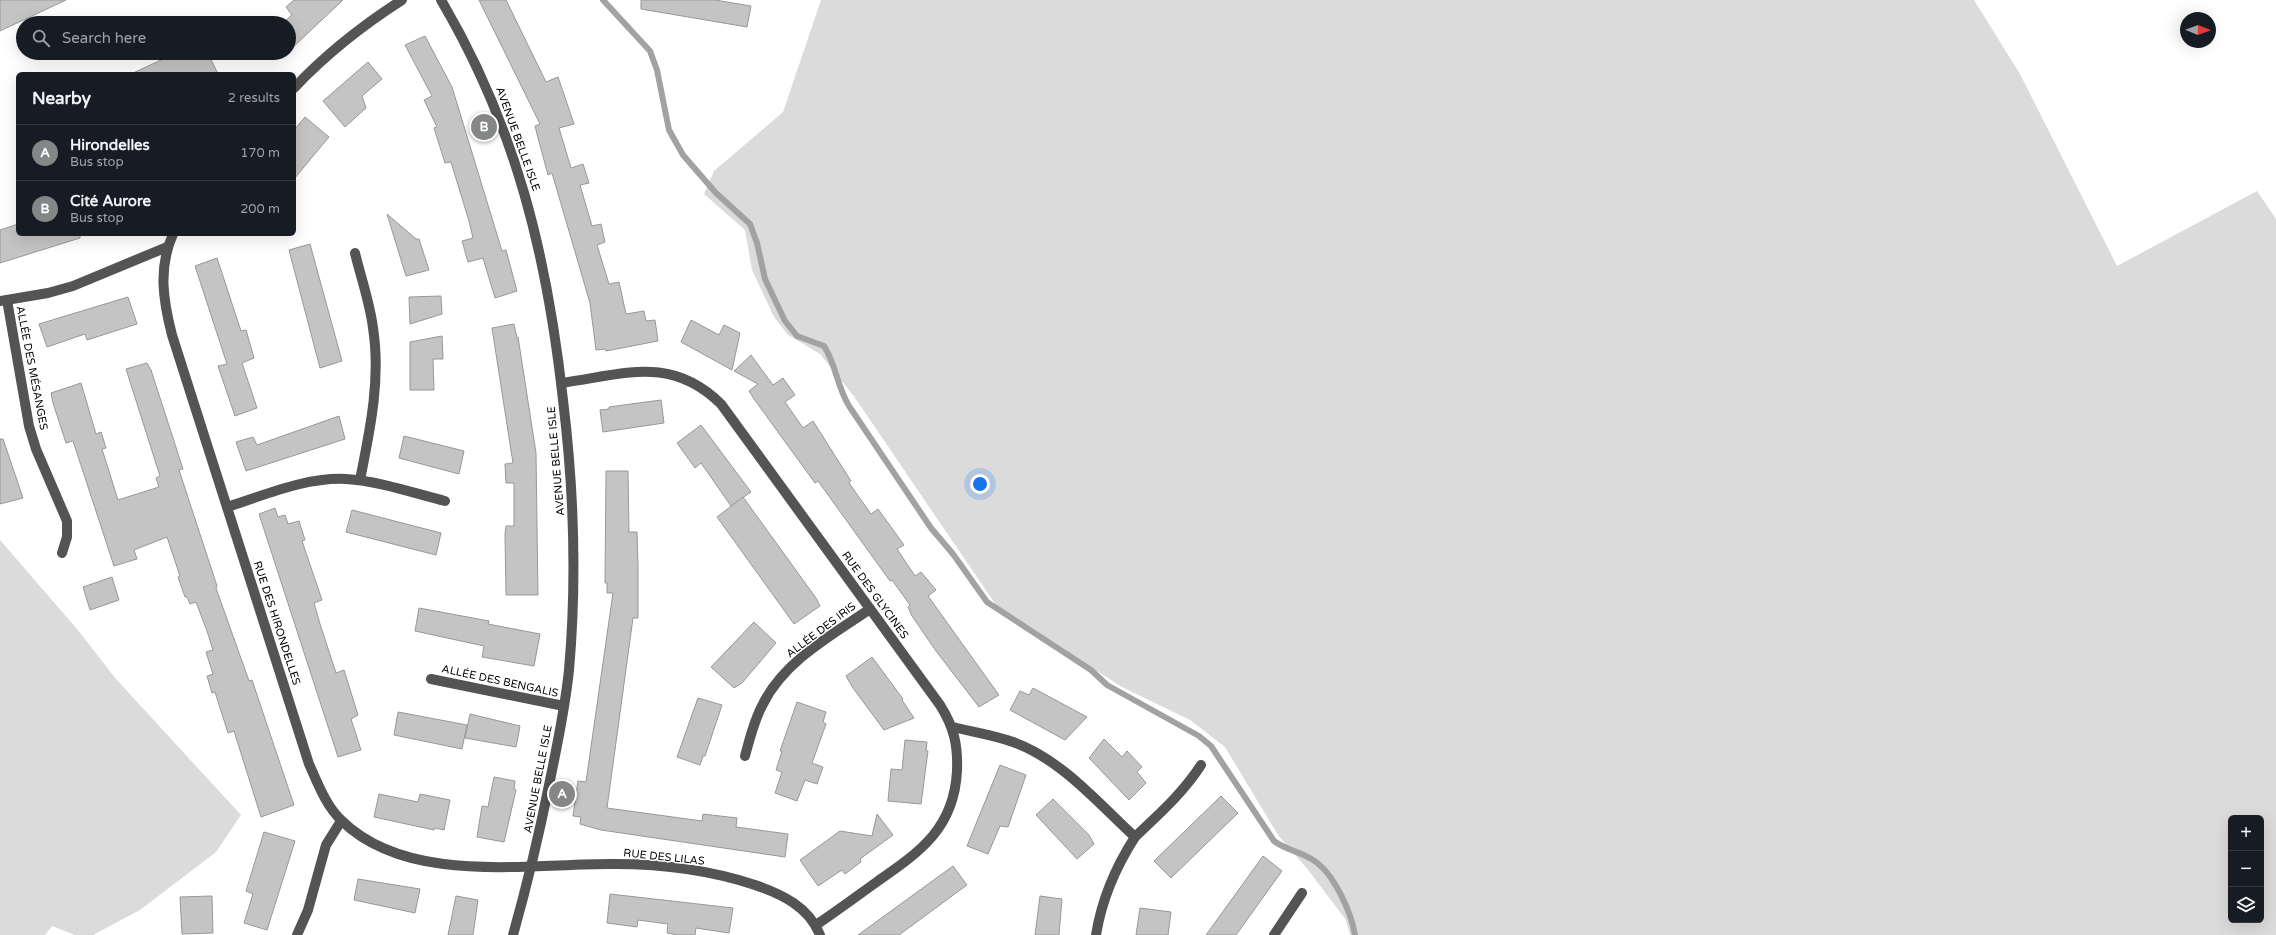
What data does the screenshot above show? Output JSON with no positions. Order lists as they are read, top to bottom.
{
  "streets": {
    "street": [
      "AVENUE BELLE ISLE",
      "ALLÉE DES MÉSANGES",
      "RUE DES GLYCINES",
      "RUE DES HIRONDELLES",
      "ALLÉE DES IRIS",
      "ALLÉE DES BENGALIS",
      "RUE DES LILAS"
    ]
  },
  "crossings": [
    ["AVENUE BELLE ISLE", "RUE DES GLYCINES"],
    ["AVENUE BELLE ISLE", "RUE DES HIRONDELLES"],
    ["AVENUE BELLE ISLE", "ALLÉE DES BENGALIS"],
    ["AVENUE BELLE ISLE", "RUE DES LILAS"],
    ["ALLÉE DES MÉSANGES", "RUE DES HIRONDELLES"],
    ["RUE DES GLYCINES", "ALLÉE DES IRIS"],
    ["RUE DES GLYCINES", "RUE DES LILAS"],
    ["RUE DES HIRONDELLES", "RUE DES LILAS"]
  ],
  "north": "right",
  "page": {
    "search": "Search here",
    "heading": ["Nearby", "2 results"],
    "pins": ["B", "A"],
    "list": [
      {
        "mark": "A",
        "name": "Hirondelles",
        "note": "Bus stop",
        "value": "170 m"
      },
      {
        "mark": "B",
        "name": "Cité Aurore",
        "note": "Bus stop",
        "value": "200 m"
      }
    ],
    "map_buttons": ["+", "−"]
  }
}
